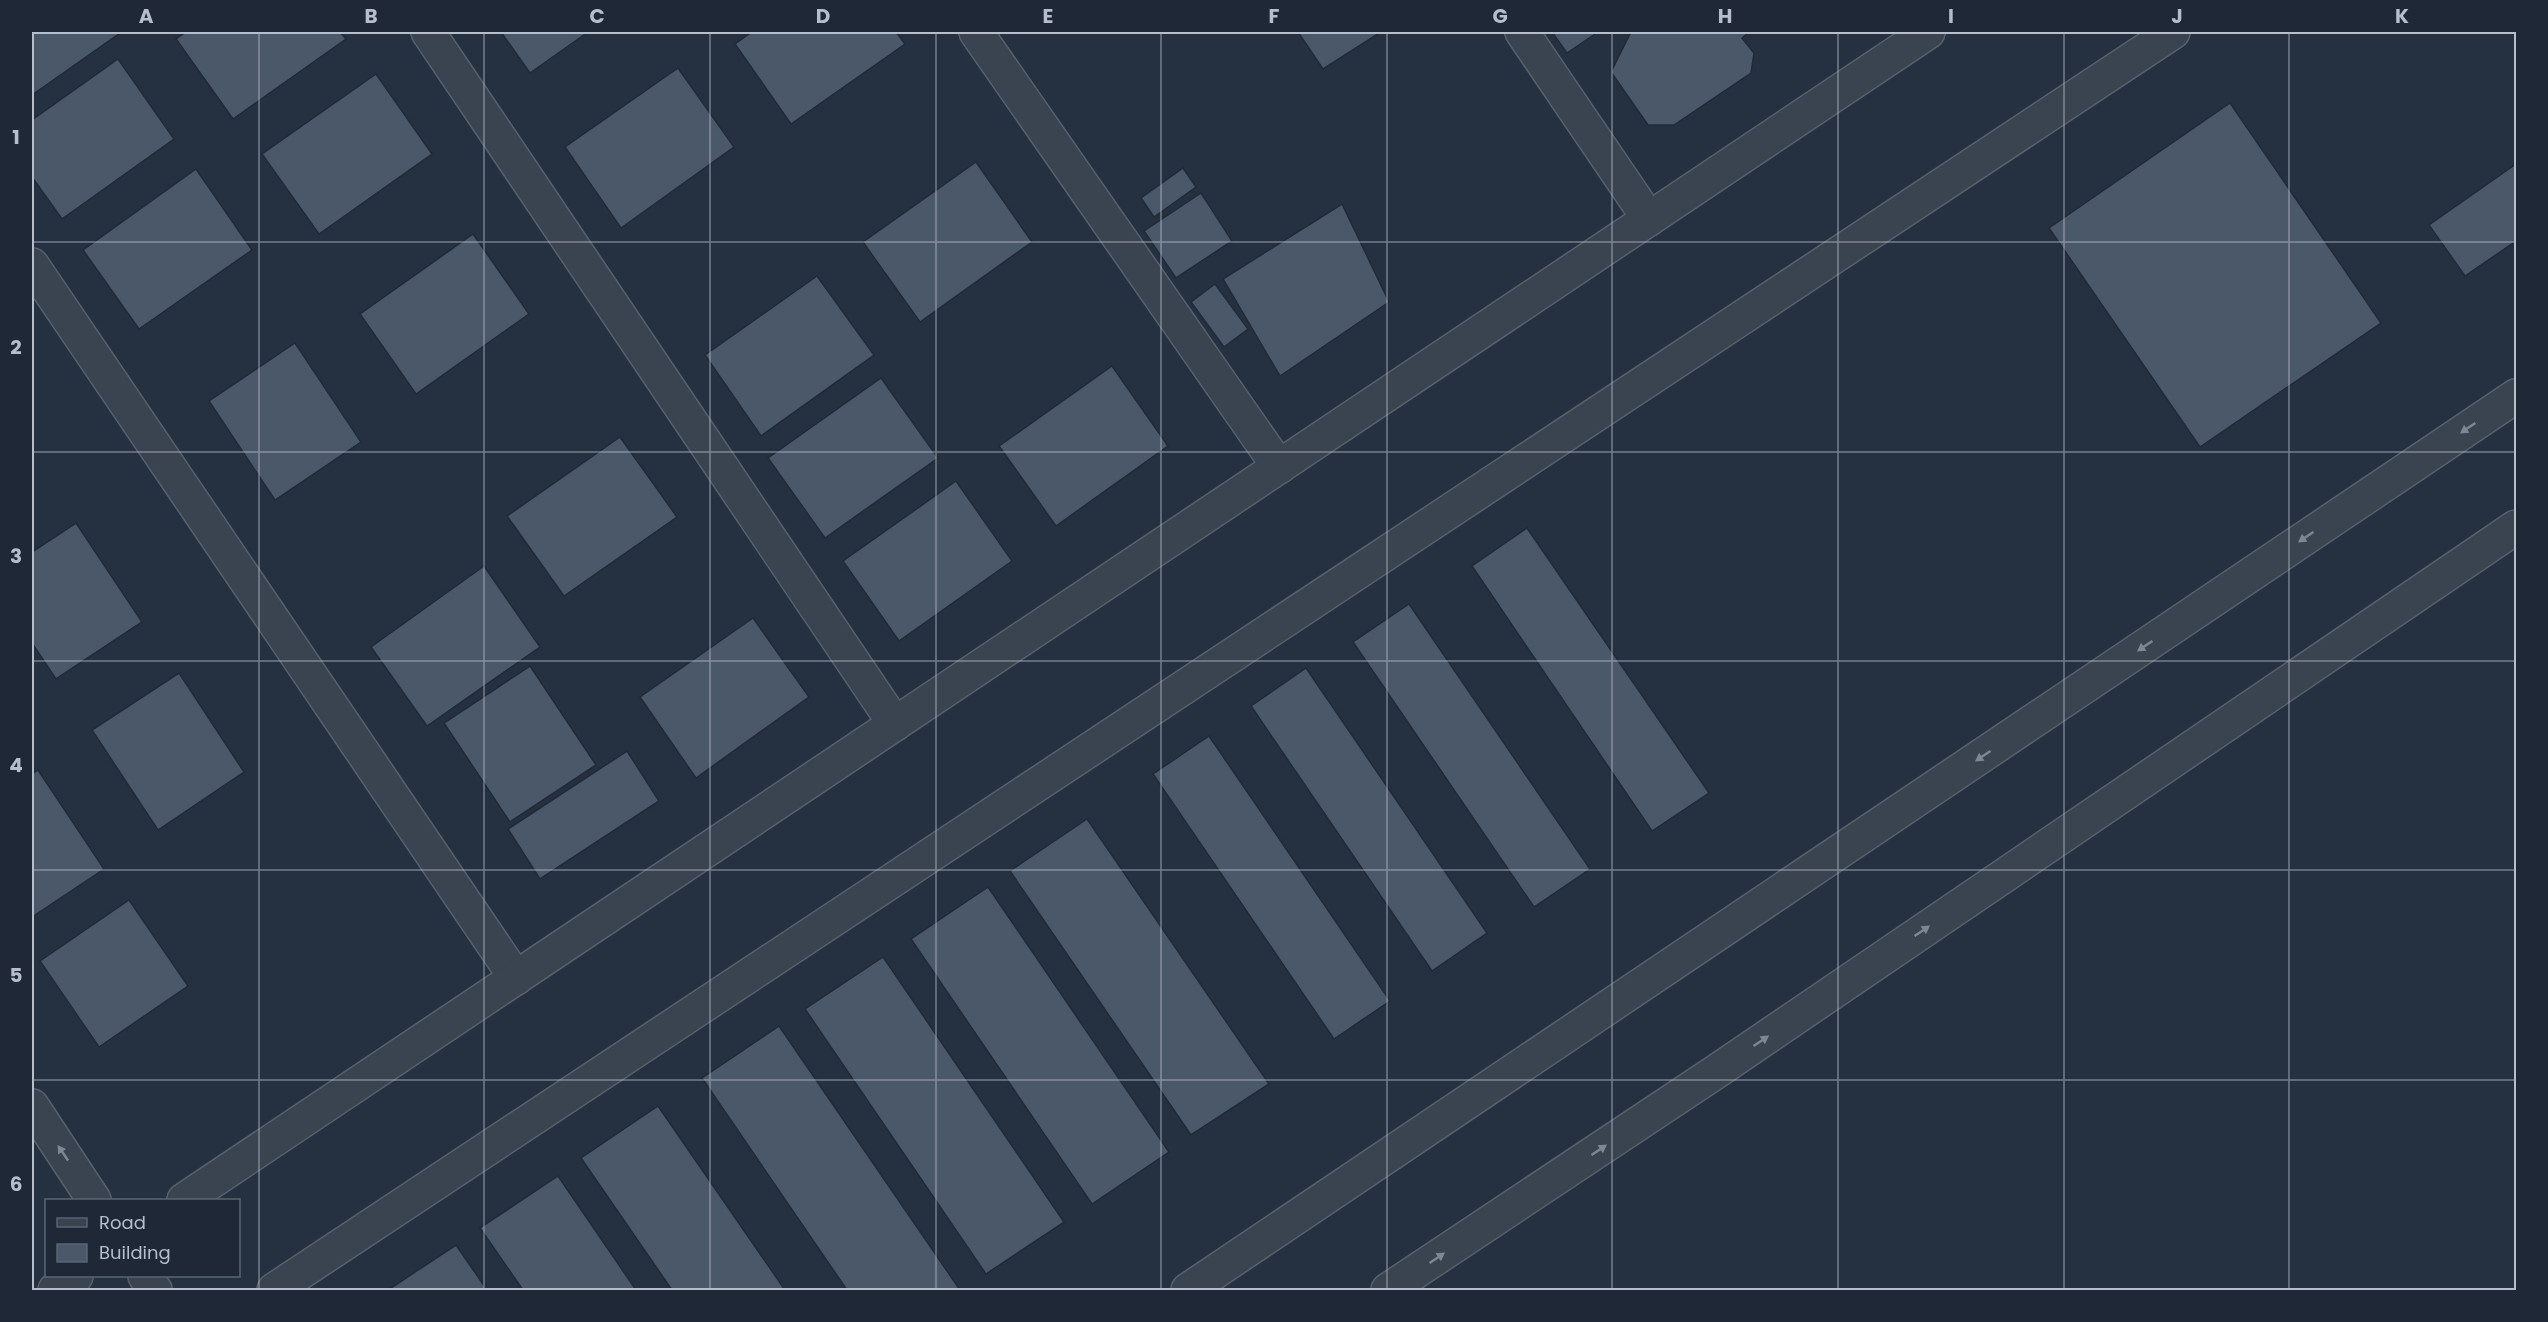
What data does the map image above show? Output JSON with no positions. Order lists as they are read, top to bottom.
{
  "legend": ["Road", "Building"],
  "grid": {
    "columns": [
      "A",
      "B",
      "C",
      "D",
      "E",
      "F",
      "G",
      "H",
      "I",
      "J",
      "K"
    ],
    "rows": [
      "1",
      "2",
      "3",
      "4",
      "5",
      "6"
    ]
  }
}
